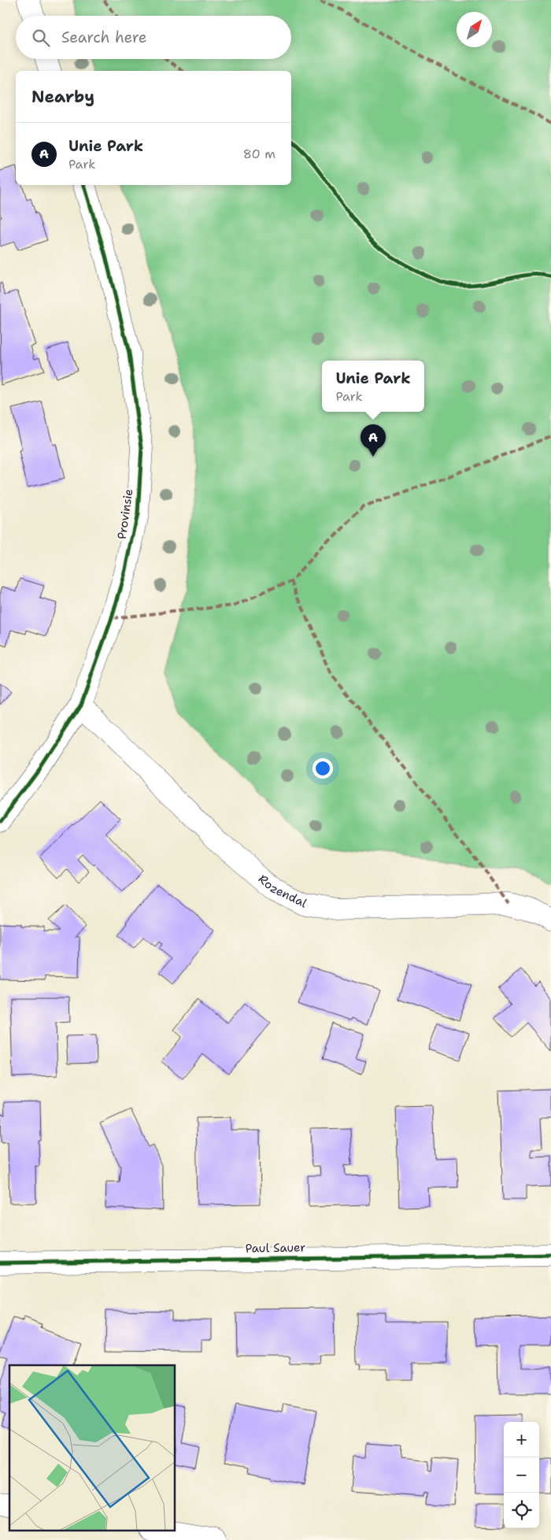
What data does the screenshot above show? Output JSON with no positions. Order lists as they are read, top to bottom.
{
  "streets": {
    "street": ["Provinsie", "Rozendal", "Paul Sauer"]
  },
  "crossings": [
    ["Provinsie", "Rozendal"]
  ],
  "north": "top right",
  "page": {
    "search": "Search here",
    "heading": "Nearby",
    "list": [
      {
        "mark": "A",
        "name": "Unie Park",
        "note": "Park",
        "value": "80 m"
      }
    ],
    "popup": ["Unie Park", "Park"],
    "pins": "A",
    "map_buttons": ["+", "−"]
  }
}
